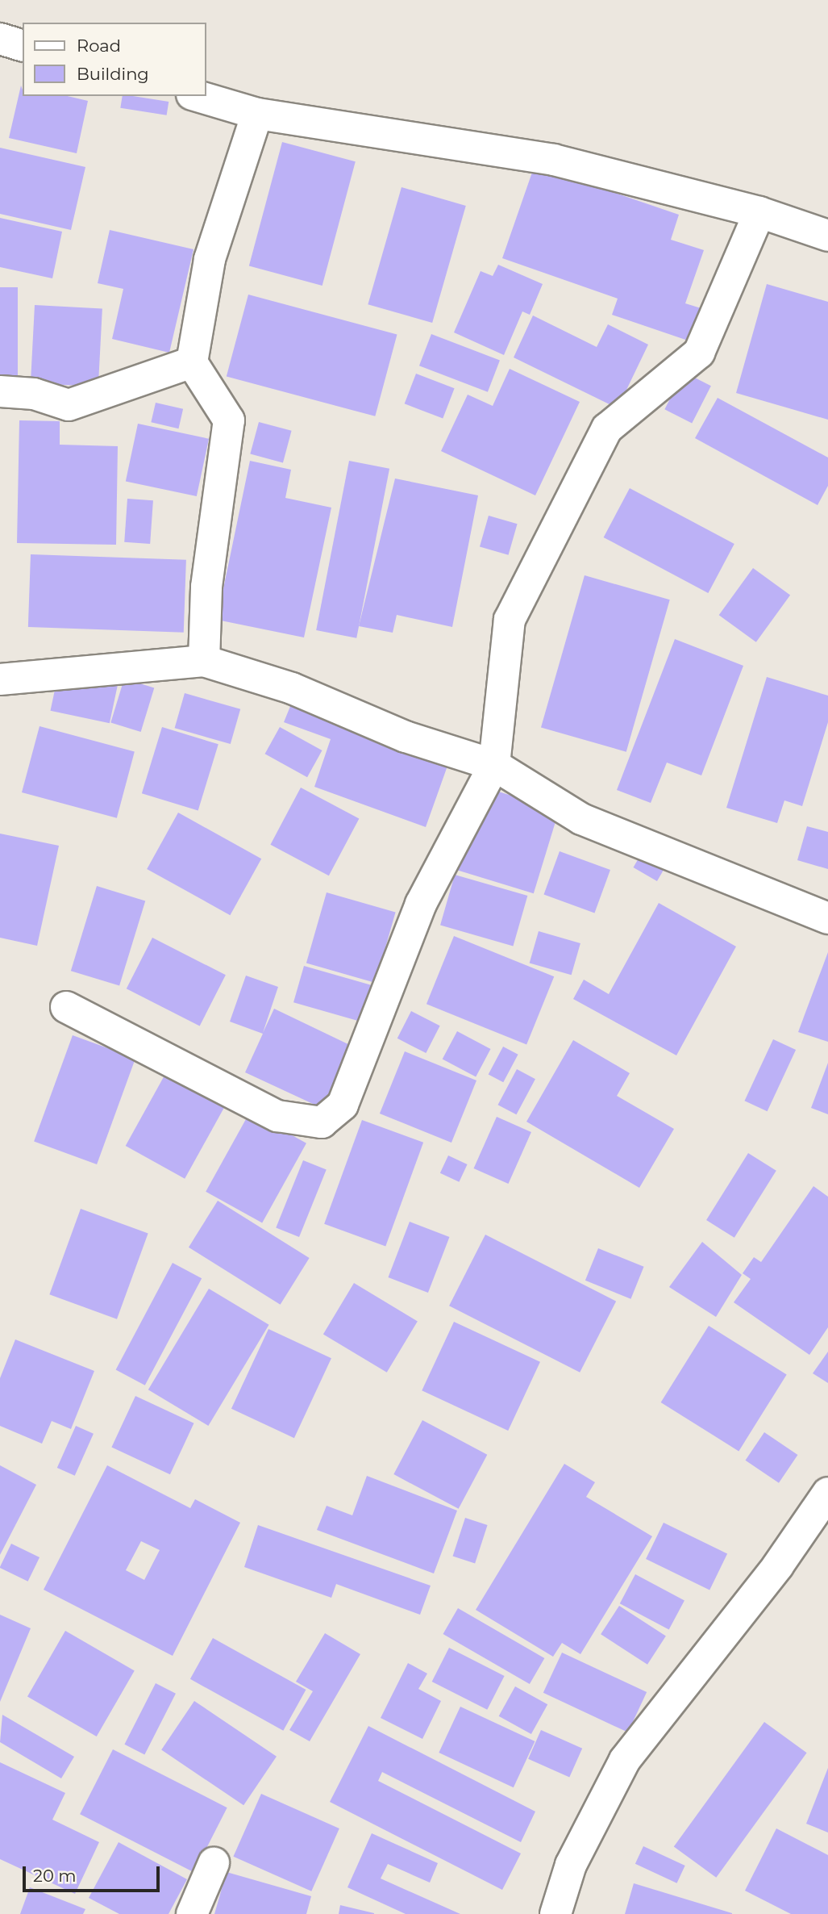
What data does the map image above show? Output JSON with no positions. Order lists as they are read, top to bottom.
{
  "legend": ["Road", "Building"],
  "scale_bar": "20 m"
}
